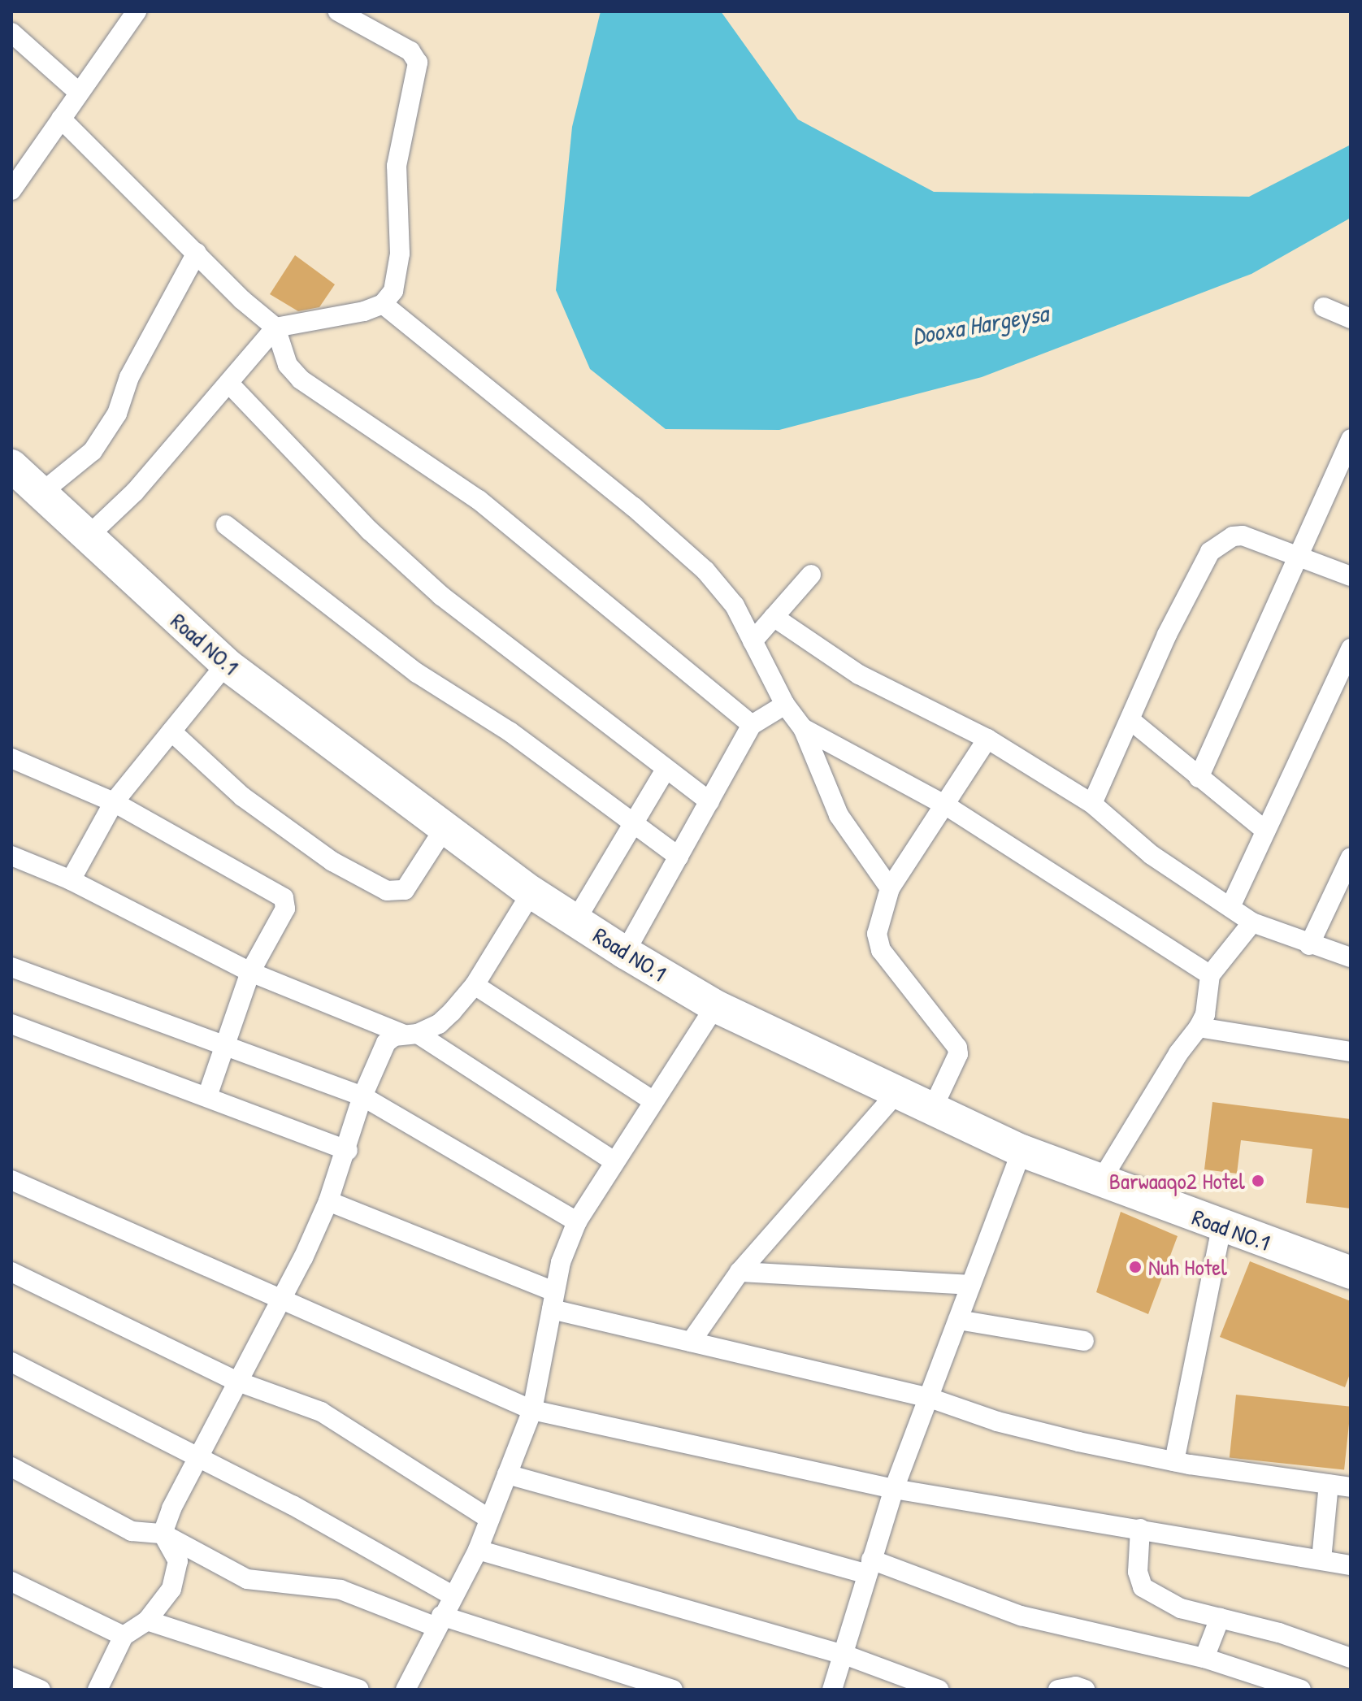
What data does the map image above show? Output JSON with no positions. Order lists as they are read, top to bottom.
{
  "streets": {
    "highway": ["Road NO.1"]
  },
  "water": ["Dooxa Hargeysa"],
  "places": ["Barwaaqo2 Hotel", "Nuh Hotel"]
}
